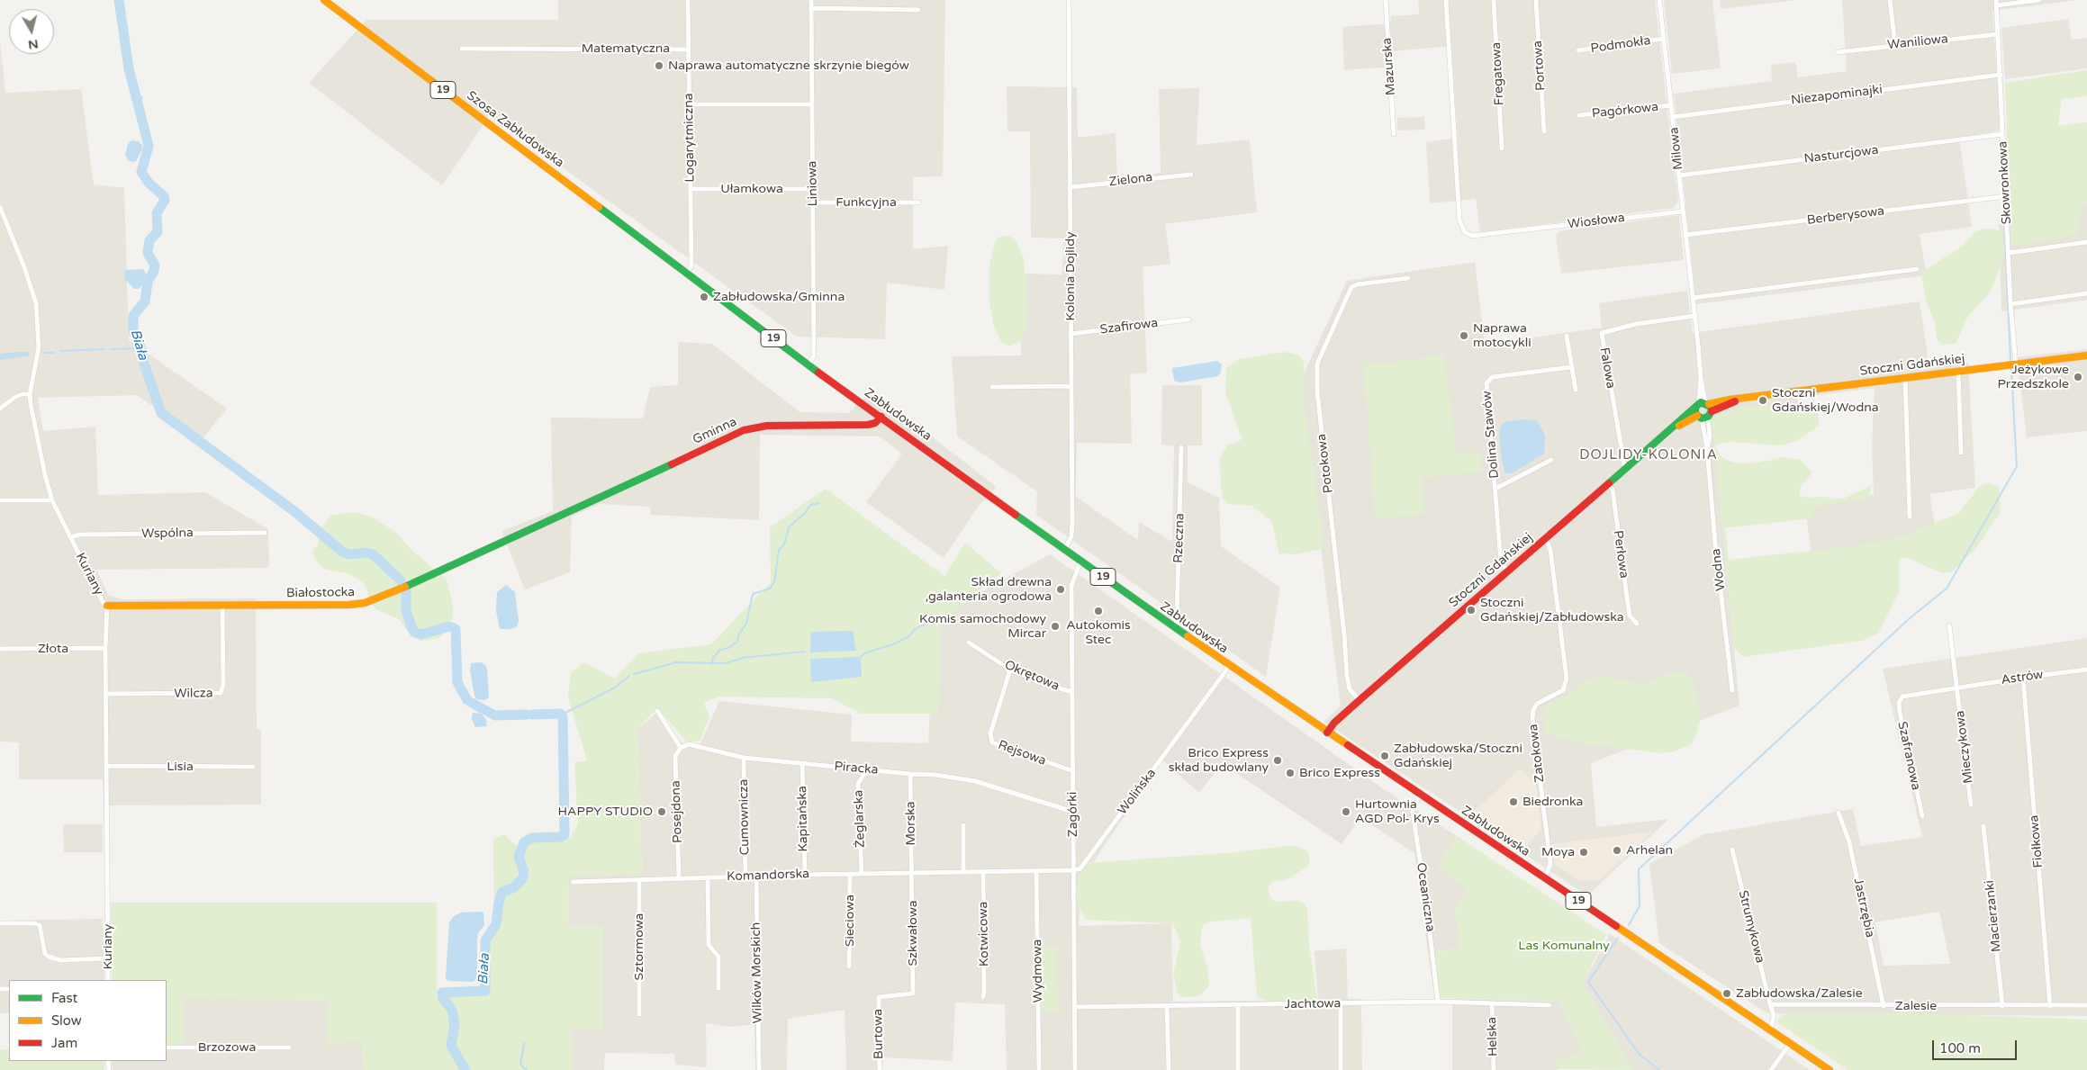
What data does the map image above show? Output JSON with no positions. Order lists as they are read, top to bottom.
{
  "streets": {
    "main road": [
      "19",
      "Szosa Zabłudowska",
      "Stoczni Gdańskiej",
      "Zabłudowska",
      "Gminna",
      "Białostocka"
    ],
    "street": [
      "Waniliowa",
      "Podmokła",
      "Matematyczna",
      "Portowa",
      "Mazurska",
      "Fregatowa",
      "Niezapominajki",
      "Pagórkowa",
      "Logarytmiczna",
      "Milowa",
      "Nasturcjowa",
      "Zielona",
      "Skowronkowa",
      "Liniowa",
      "Ułamkowa",
      "Funkcyjna",
      "Berberysowa",
      "Wiosłowa",
      "Kolonia Dojlidy",
      "Szafirowa",
      "Falowa",
      "Dolina Stawów",
      "Potokowa",
      "Wspólna",
      "Rzeczna",
      "Perłowa",
      "Wodna",
      "Kuriany",
      "Złota",
      "Okrętowa",
      "Astrów",
      "Wilcza",
      "Mieczykowa",
      "Rejsowa",
      "Zatokowa",
      "Szafranowa",
      "Lisia",
      "Piracka",
      "Wolińska",
      "Posejdona",
      "Zagórki",
      "Cumownicza",
      "Kapitańska",
      "Żeglarska",
      "Morska",
      "Fiołkowa",
      "Komandorska",
      "Oceaniczna",
      "Jastrzębia",
      "Macierzanki",
      "Sieciowa",
      "Strumykowa",
      "Szkwałowa",
      "Kotwicowa",
      "Sztormowa",
      "Wydmowa",
      "Wilków Morskich",
      "Jachtowa",
      "Zalesie",
      "Burtowa",
      "Helska",
      "Brzozowa"
    ]
  },
  "crossings": [
    ["Waniliowa", "Skowronkowa"],
    ["Podmokła", "Milowa"],
    ["Matematyczna", "Logarytmiczna"],
    ["Niezapominajki", "Milowa"],
    ["Niezapominajki", "Skowronkowa"],
    ["Pagórkowa", "Milowa"],
    ["Szosa Zabłudowska", "Zabłudowska"],
    ["Logarytmiczna", "Ułamkowa"],
    ["Logarytmiczna", "Zabłudowska"],
    ["Milowa", "Nasturcjowa"],
    ["Milowa", "Berberysowa"],
    ["Milowa", "Wiosłowa"],
    ["Milowa", "Stoczni Gdańskiej"],
    ["Milowa", "Falowa"],
    ["Milowa", "Wodna"],
    ["Nasturcjowa", "Skowronkowa"],
    ["Zielona", "Kolonia Dojlidy"],
    ["Skowronkowa", "Berberysowa"],
    ["Skowronkowa", "Stoczni Gdańskiej"],
    ["Liniowa", "Ułamkowa"],
    ["Liniowa", "Funkcyjna"],
    ["Liniowa", "Zabłudowska"],
    ["Kolonia Dojlidy", "Szafirowa"],
    ["Kolonia Dojlidy", "Zabłudowska"],
    ["Stoczni Gdańskiej", "Falowa"],
    ["Stoczni Gdańskiej", "Zabłudowska"],
    ["Stoczni Gdańskiej", "Dolina Stawów"],
    ["Stoczni Gdańskiej", "Potokowa"],
    ["Stoczni Gdańskiej", "Perłowa"],
    ["Stoczni Gdańskiej", "Wodna"],
    ["Stoczni Gdańskiej", "Zatokowa"],
    ["Zabłudowska", "Gminna"],
    ["Zabłudowska", "Rzeczna"],
    ["Zabłudowska", "Zatokowa"],
    ["Zabłudowska", "Wolińska"],
    ["Zabłudowska", "Zagórki"],
    ["Zabłudowska", "Oceaniczna"],
    ["Gminna", "Białostocka"],
    ["Wspólna", "Kuriany"],
    ["Kuriany", "Białostocka"],
    ["Kuriany", "Złota"],
    ["Kuriany", "Wilcza"],
    ["Kuriany", "Lisia"],
    ["Białostocka", "Wilcza"],
    ["Okrętowa", "Rejsowa"],
    ["Okrętowa", "Zagórki"],
    ["Astrów", "Mieczykowa"],
    ["Astrów", "Szafranowa"],
    ["Astrów", "Fiołkowa"],
    ["Rejsowa", "Zagórki"],
    ["Piracka", "Posejdona"],
    ["Piracka", "Zagórki"],
    ["Piracka", "Cumownicza"],
    ["Piracka", "Kapitańska"],
    ["Piracka", "Żeglarska"],
    ["Piracka", "Morska"],
    ["Wolińska", "Zagórki"],
    ["Wolińska", "Komandorska"],
    ["Posejdona", "Komandorska"],
    ["Zagórki", "Komandorska"],
    ["Zagórki", "Jachtowa"],
    ["Cumownicza", "Komandorska"],
    ["Kapitańska", "Komandorska"],
    ["Żeglarska", "Komandorska"],
    ["Morska", "Komandorska"],
    ["Morska", "Szkwałowa"],
    ["Fiołkowa", "Zalesie"],
    ["Komandorska", "Sieciowa"],
    ["Komandorska", "Szkwałowa"],
    ["Komandorska", "Kotwicowa"],
    ["Komandorska", "Sztormowa"],
    ["Komandorska", "Wydmowa"],
    ["Komandorska", "Wilków Morskich"],
    ["Oceaniczna", "Jachtowa"],
    ["Jastrzębia", "Zalesie"],
    ["Macierzanki", "Zalesie"],
    ["Strumykowa", "Zalesie"],
    ["Szkwałowa", "Burtowa"],
    ["Jachtowa", "Helska"]
  ],
  "districts": ["DOJLIDY-KOLONIA"],
  "water": ["Biała"],
  "parks": ["Las Komunalny"],
  "places": [
    "Naprawa automatyczne skrzynie biegów",
    "Zabłudowska/Gminna",
    "Naprawa motocykli",
    "Jeżykowe Przedszkole",
    "Stoczni Gdańskiej/Wodna",
    "Skład drewna ,galanteria ogrodowa",
    "Stoczni Gdańskiej/Zabłudowska",
    "Autokomis Stec",
    "Komis samochodowy Mircar",
    "Zabłudowska/Stoczni Gdańskiej",
    "Brico Express skład budowlany",
    "Brico Express",
    "Biedronka",
    "HAPPY STUDIO",
    "Hurtownia AGD Pol- Krys",
    "Arhelan",
    "Moya",
    "Zabłudowska/Zalesie"
  ],
  "legend": ["Fast", "Slow", "Jam"],
  "scale_bar": "100 m",
  "north": "bottom"
}
